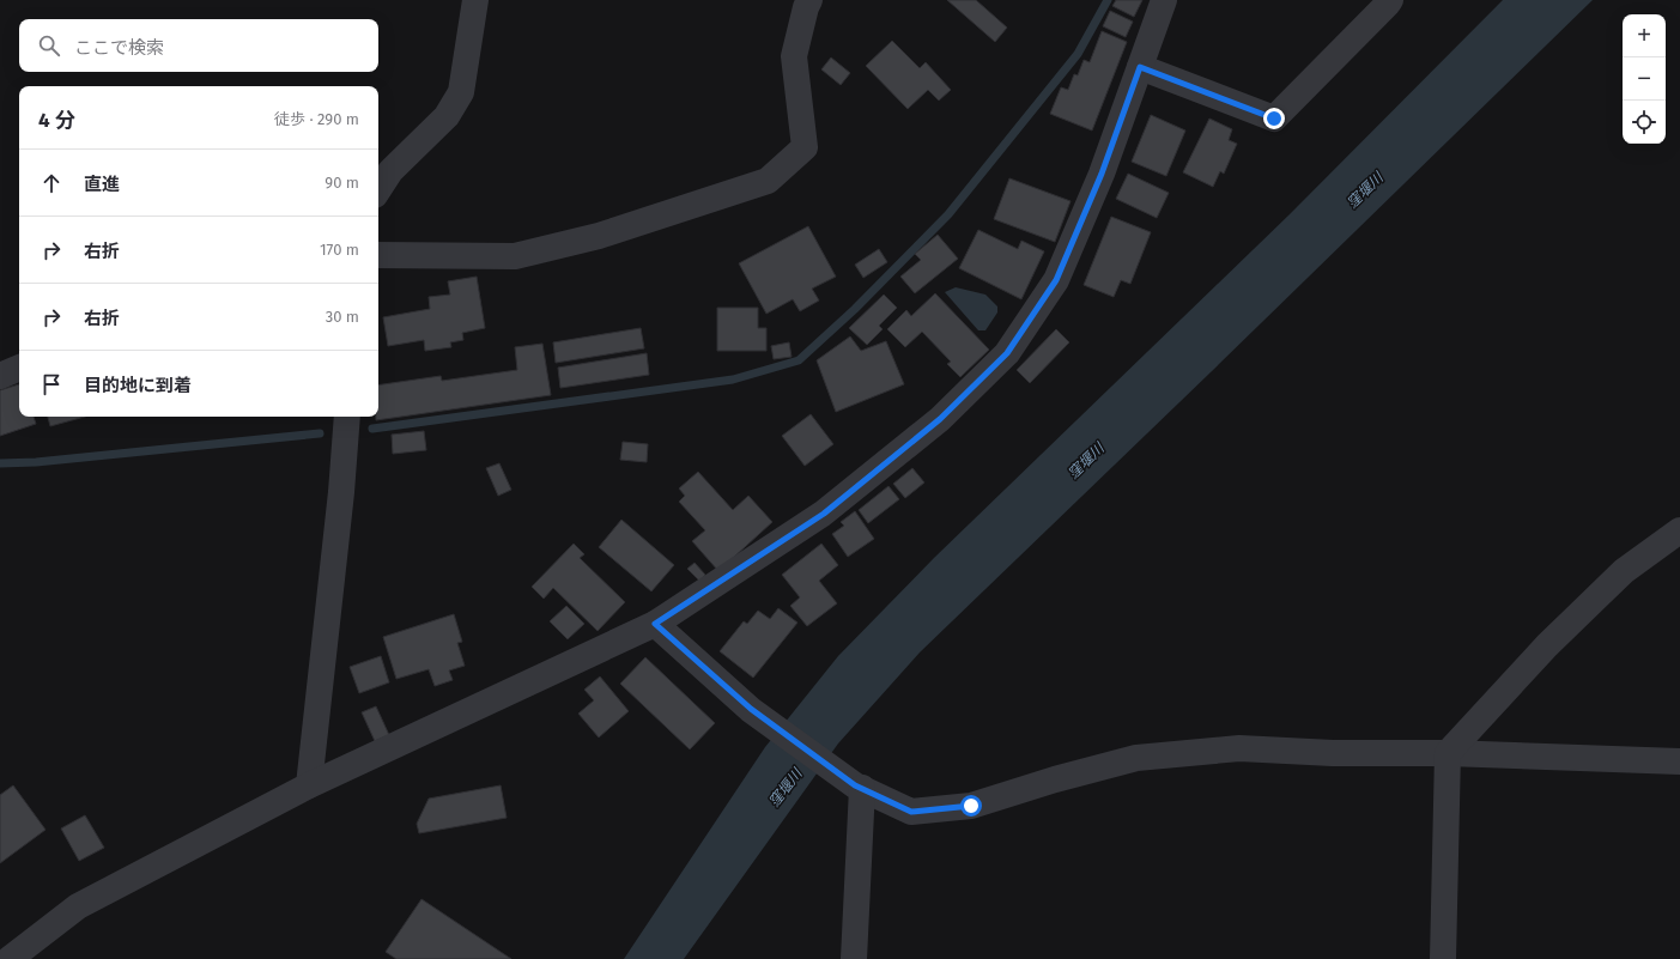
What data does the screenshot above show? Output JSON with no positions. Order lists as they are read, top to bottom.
{
  "water": ["窪堰川"],
  "page": {
    "map_buttons": ["+", "−"],
    "search": "ここで検索",
    "heading": ["4 分", "徒歩 · 290 m"],
    "list": [
      ["直進", "90 m"],
      ["右折", "170 m"],
      ["右折", "30 m"],
      "目的地に到着"
    ]
  }
}
